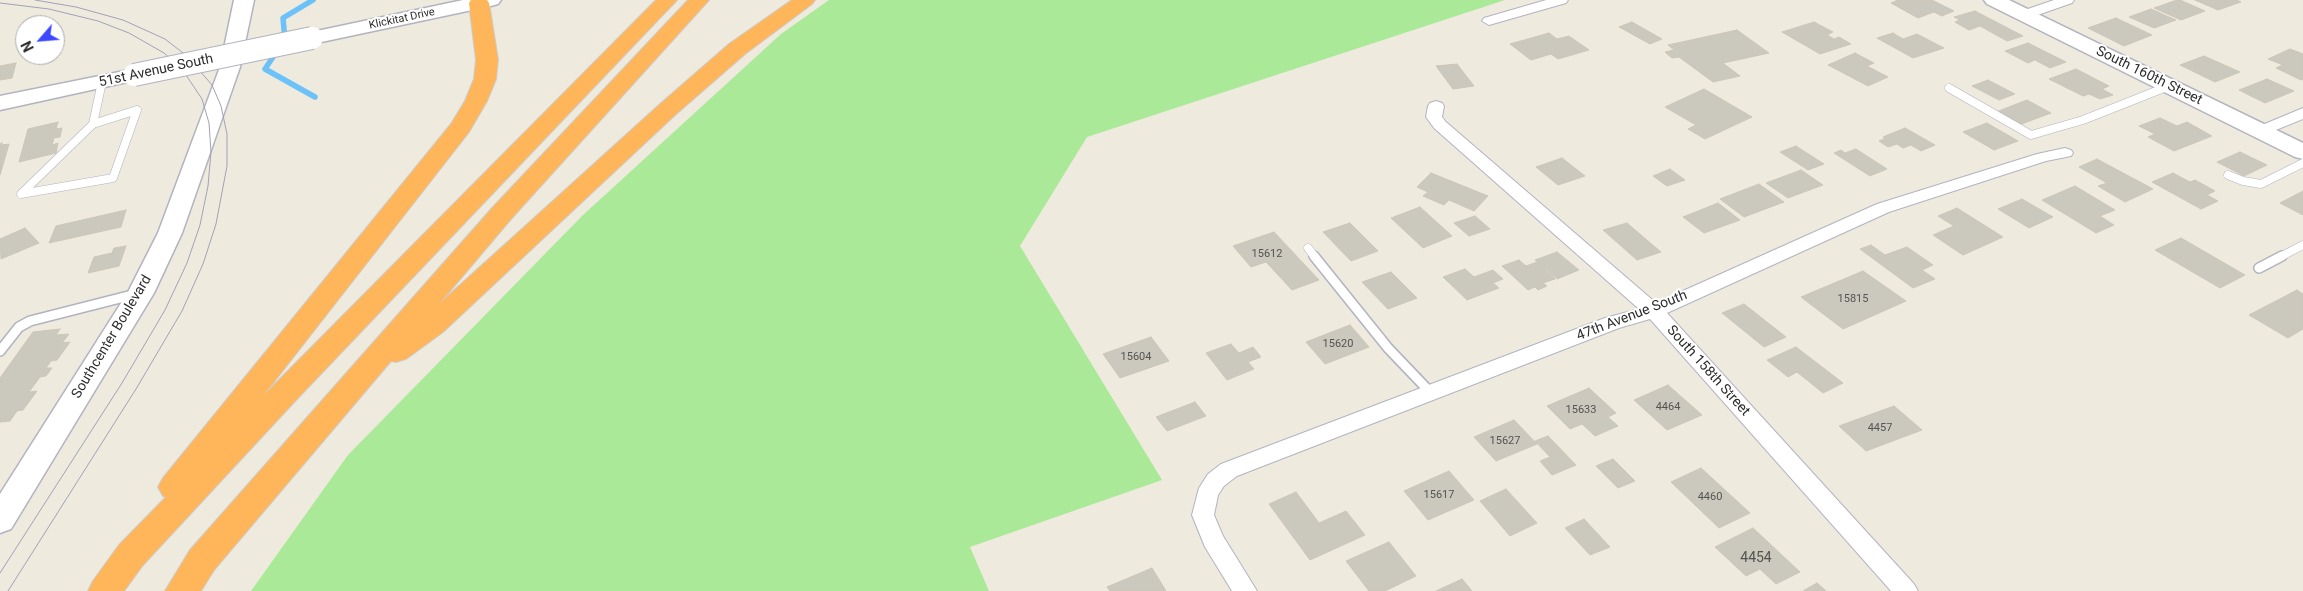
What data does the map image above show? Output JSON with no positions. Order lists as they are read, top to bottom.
{
  "streets": {
    "street": [
      "Klickitat Drive",
      "51st Avenue South",
      "South 160th Street",
      "47th Avenue South",
      "Southcenter Boulevard",
      "South 158th Street"
    ]
  },
  "crossings": [
    ["Klickitat Drive", "51st Avenue South"],
    ["47th Avenue South", "South 158th Street"]
  ],
  "house_numbers": [
    "15612",
    "15815",
    "15620",
    "15604",
    "4464",
    "15633",
    "4457",
    "15627",
    "15617",
    "4460",
    "4454"
  ],
  "north": "bottom left"
}
